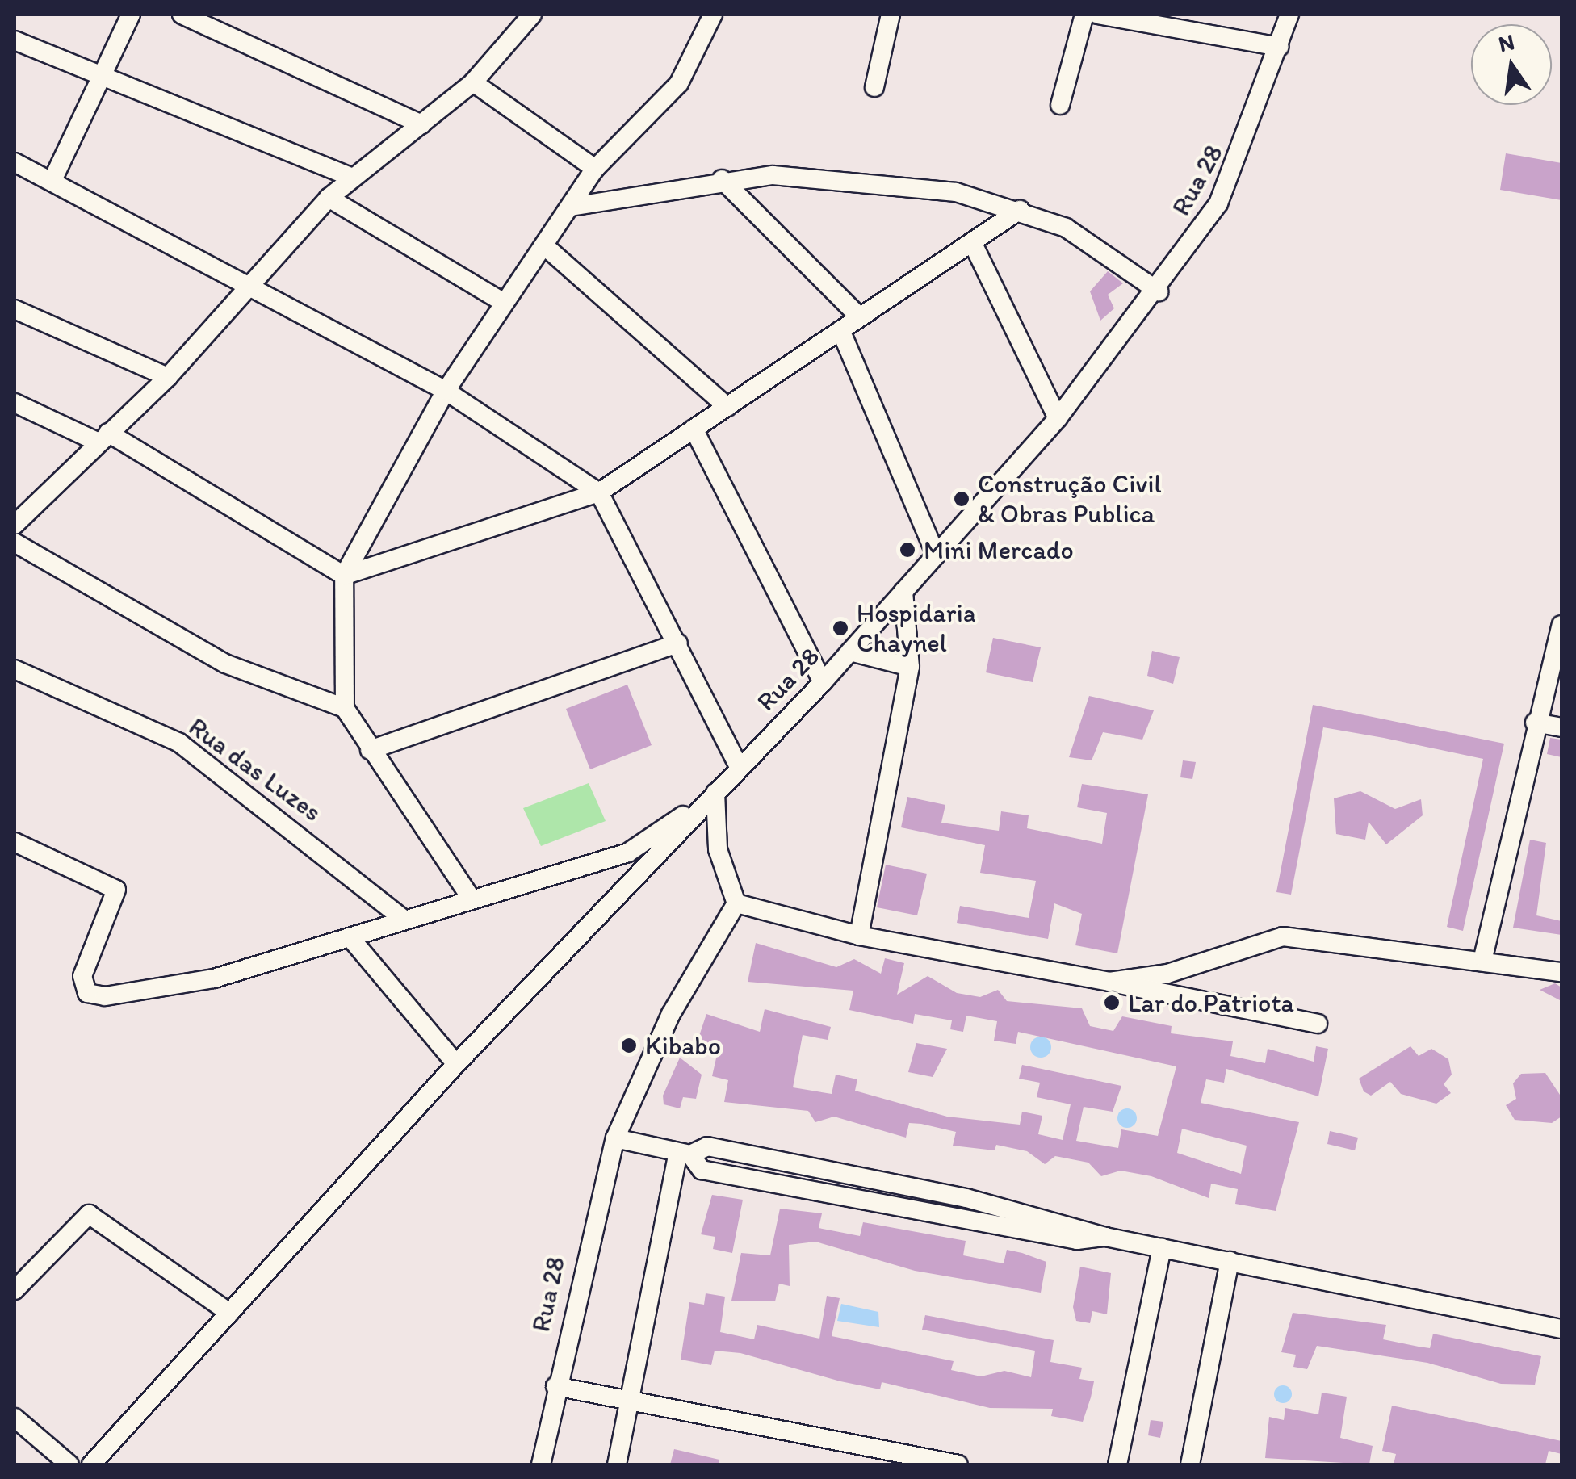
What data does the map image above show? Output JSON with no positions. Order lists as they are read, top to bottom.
{
  "streets": {
    "street": ["Rua 28", "Rua das Luzes"]
  },
  "places": [
    "Construção Civil & Obras Publica",
    "Mini Mercado",
    "Hospidaria Chaynel",
    "Lar do Patriota",
    "Kibabo"
  ],
  "north": "top"
}
